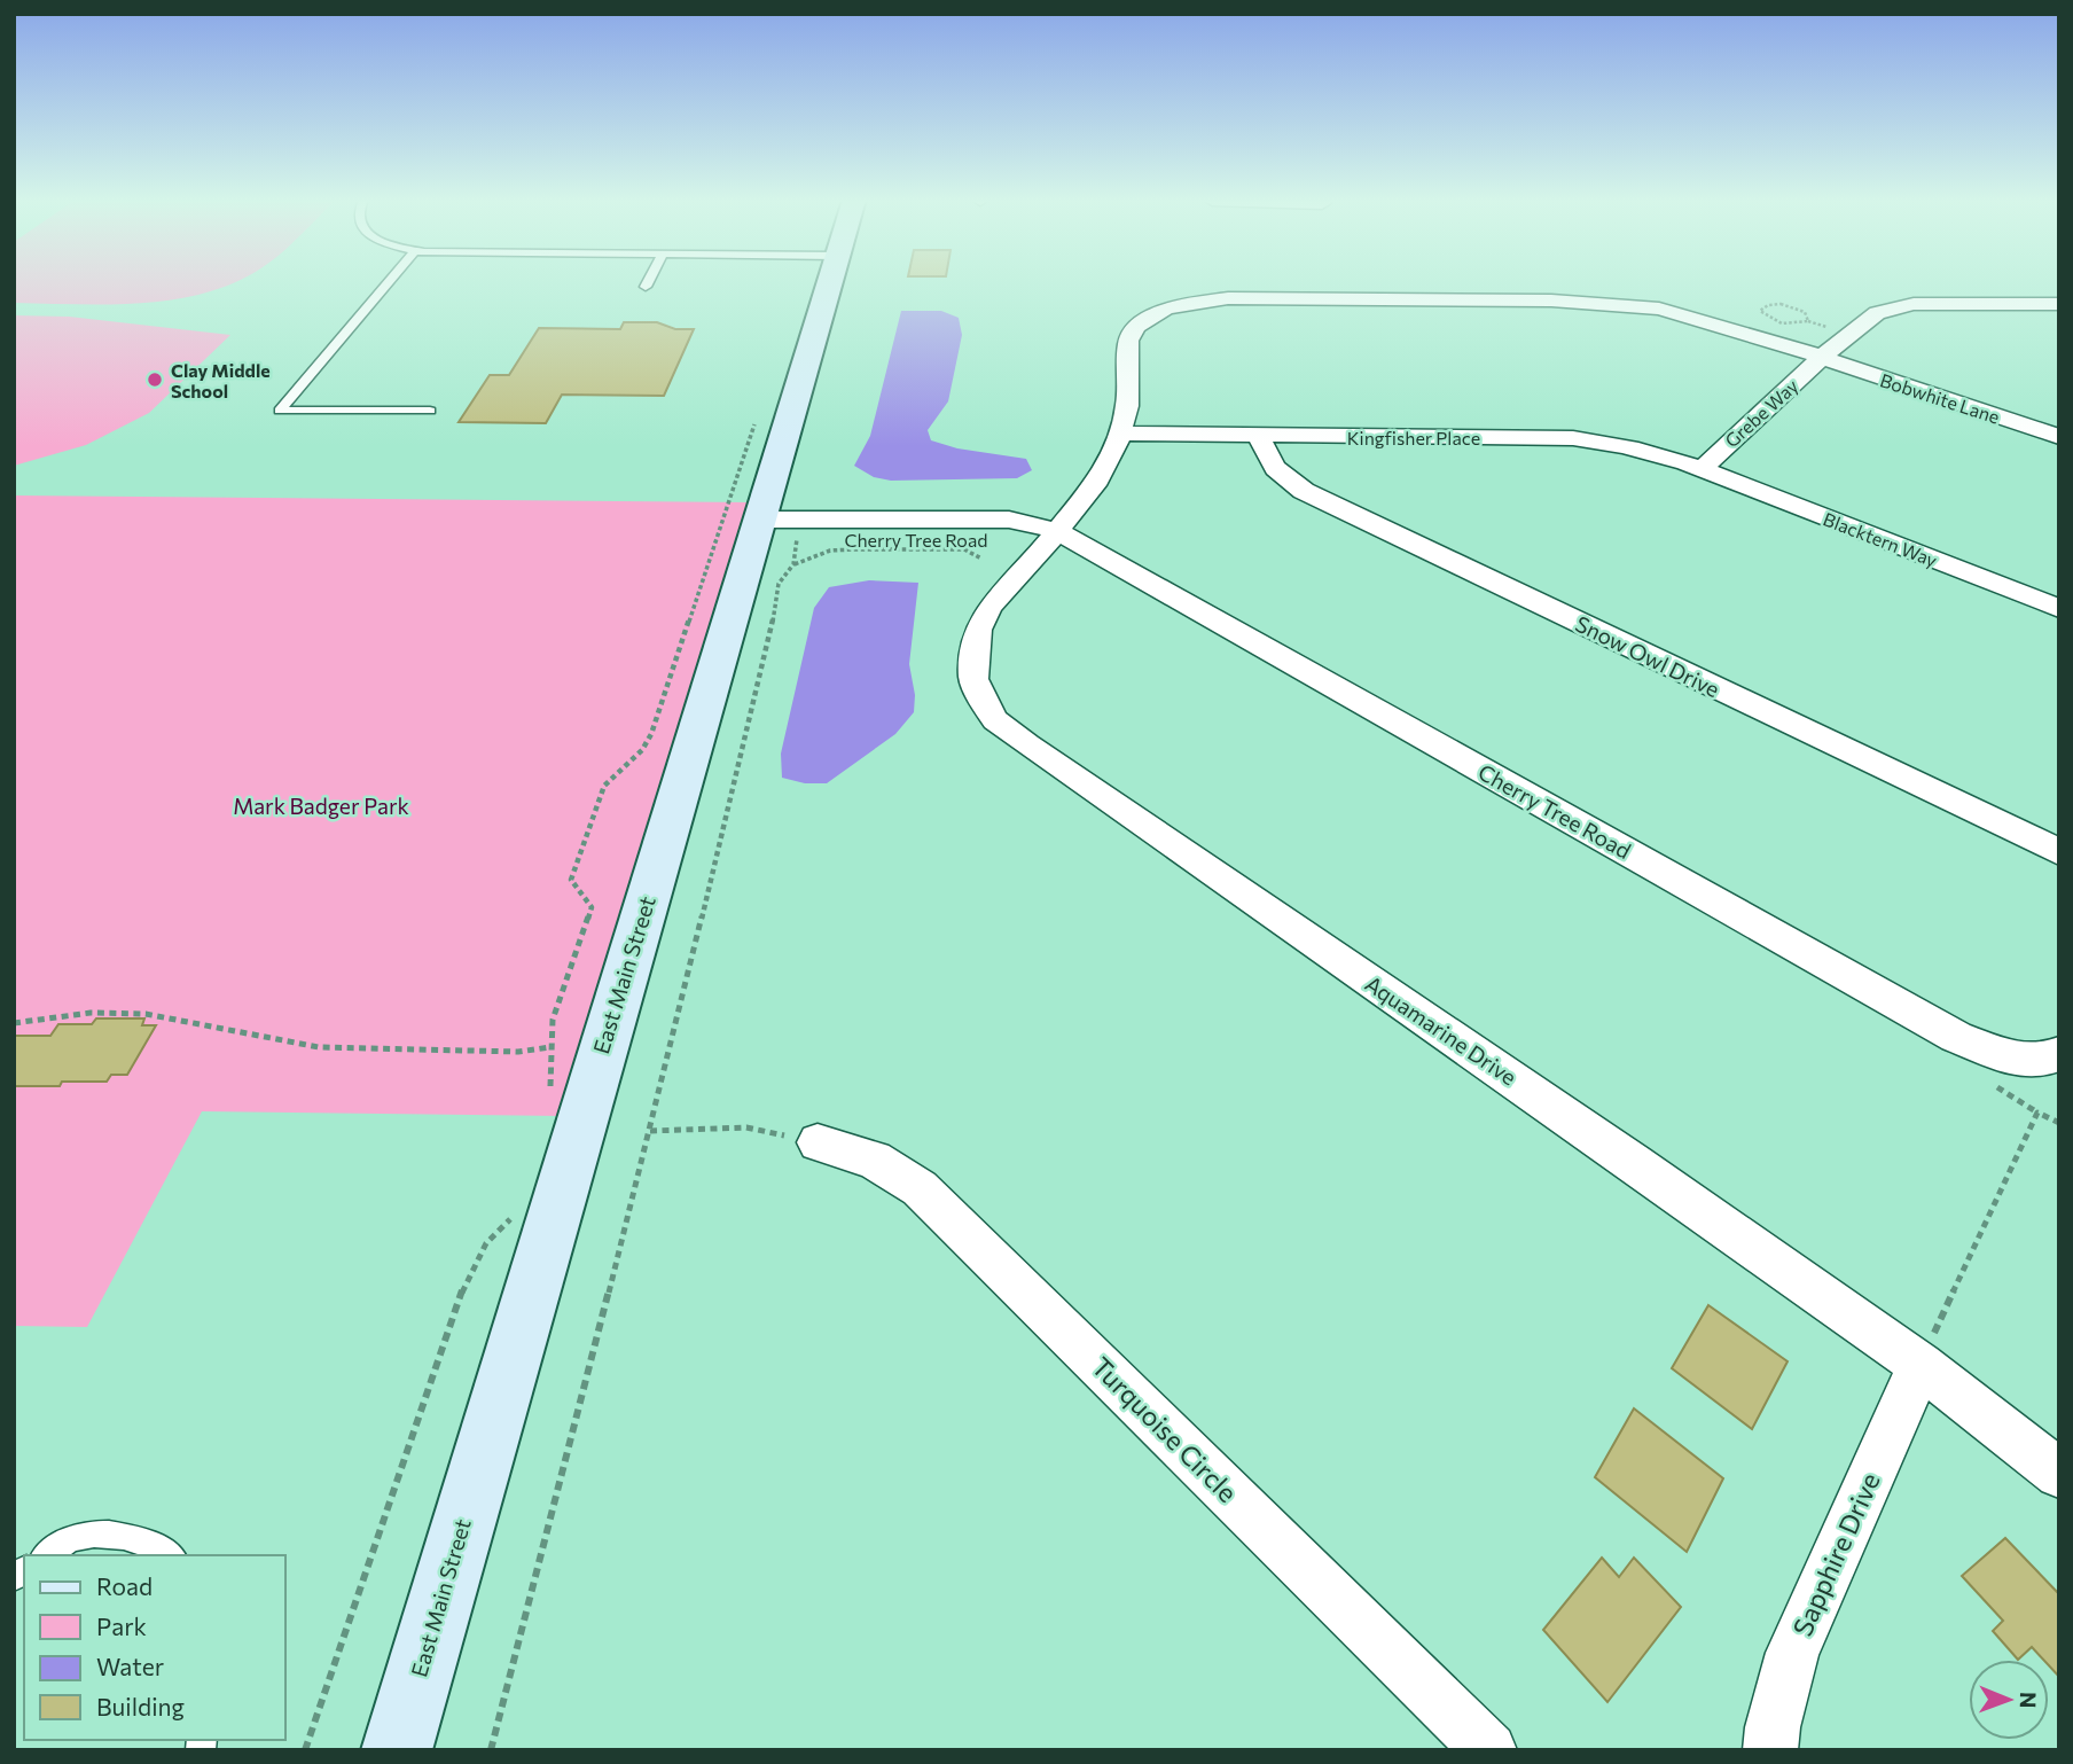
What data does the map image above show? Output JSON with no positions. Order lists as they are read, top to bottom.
{
  "streets": {
    "main road": ["East Main Street"],
    "street": [
      "Bobwhite Lane",
      "Grebe Way",
      "Kingfisher Place",
      "Cherry Tree Road",
      "Blacktern Way",
      "Snow Owl Drive",
      "Aquamarine Drive",
      "Turquoise Circle",
      "Sapphire Drive"
    ]
  },
  "crossings": [
    ["Bobwhite Lane", "Grebe Way"],
    ["Bobwhite Lane", "Kingfisher Place"],
    ["Bobwhite Lane", "Aquamarine Drive"],
    ["Grebe Way", "Kingfisher Place"],
    ["Grebe Way", "Blacktern Way"],
    ["Kingfisher Place", "Blacktern Way"],
    ["Kingfisher Place", "Snow Owl Drive"],
    ["Kingfisher Place", "Aquamarine Drive"],
    ["Cherry Tree Road", "East Main Street"],
    ["Cherry Tree Road", "Aquamarine Drive"],
    ["Aquamarine Drive", "Sapphire Drive"]
  ],
  "parks": ["Mark Badger Park"],
  "places": ["Clay Middle School"],
  "legend": [
    "Road",
    "Park",
    "Water",
    "Building"
  ],
  "north": "right"
}
